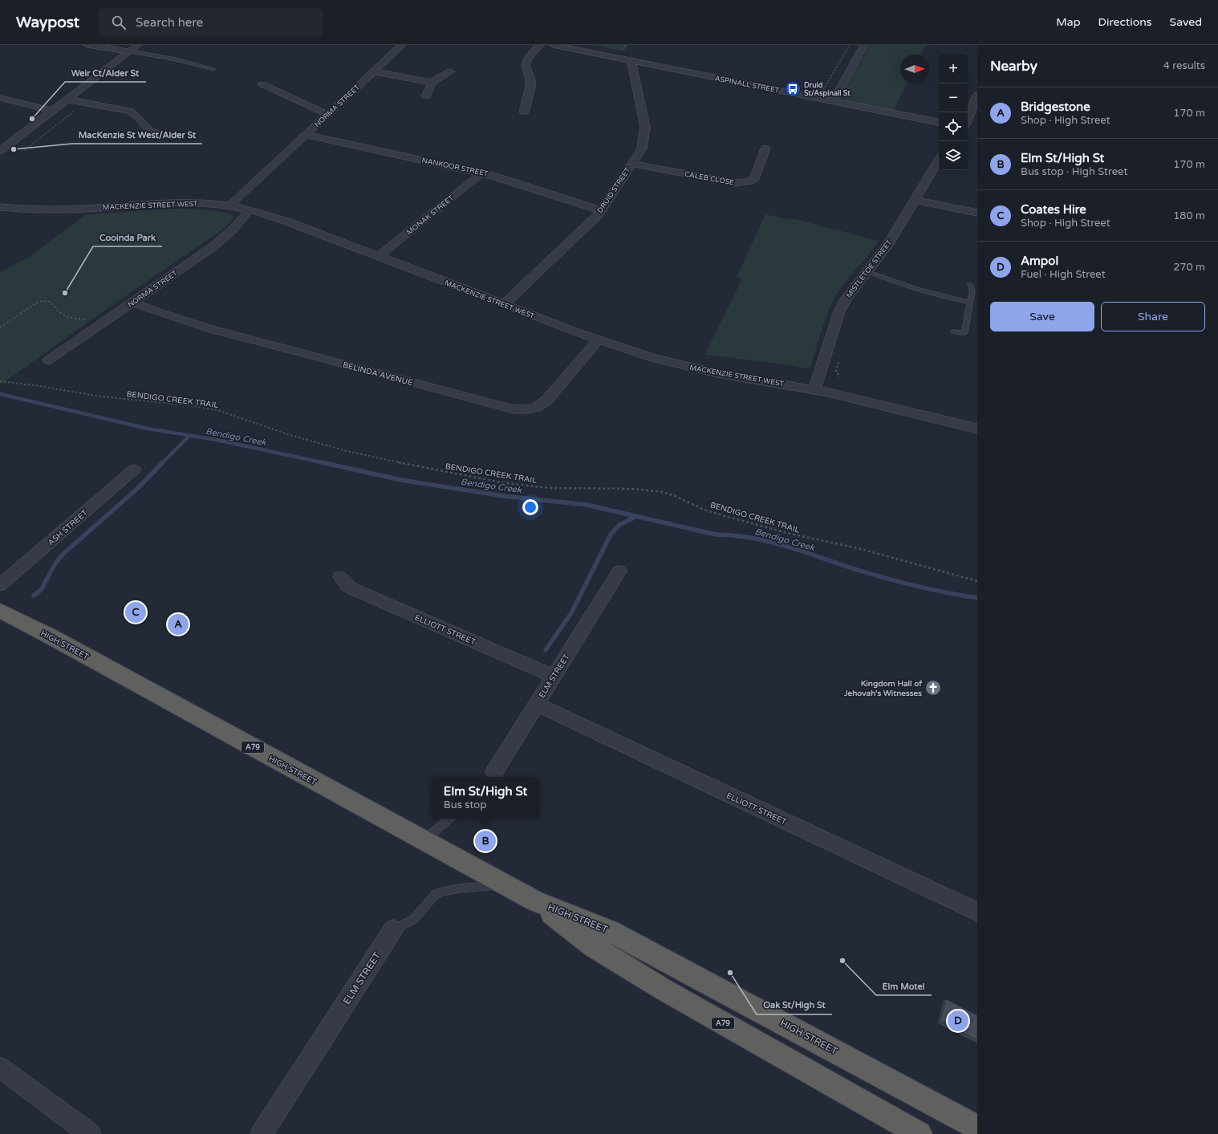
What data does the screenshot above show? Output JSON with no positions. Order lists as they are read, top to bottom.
{
  "streets": {
    "highway": ["HIGH STREET", "A79"],
    "street": [
      "ASPINALL STREET",
      "NORMA STREET",
      "NANKOOR STREET",
      "CALEB CLOSE",
      "DRUID STREET",
      "MACKENZIE STREET WEST",
      "MONAK STREET",
      "MISTLETOE STREET",
      "BELINDA AVENUE",
      "ASH STREET",
      "ELLIOTT STREET",
      "ELM STREET"
    ],
    "path": ["BENDIGO CREEK TRAIL"]
  },
  "crossings": [
    ["ASPINALL STREET", "DRUID STREET"],
    ["NORMA STREET", "NANKOOR STREET"],
    ["NORMA STREET", "MACKENZIE STREET WEST"],
    ["NORMA STREET", "BELINDA AVENUE"],
    ["NANKOOR STREET", "DRUID STREET"],
    ["NANKOOR STREET", "MONAK STREET"],
    ["CALEB CLOSE", "DRUID STREET"],
    ["DRUID STREET", "MACKENZIE STREET WEST"],
    ["MACKENZIE STREET WEST", "MONAK STREET"],
    ["MACKENZIE STREET WEST", "MISTLETOE STREET"],
    ["MACKENZIE STREET WEST", "BELINDA AVENUE"],
    ["ELLIOTT STREET", "ELM STREET"],
    ["HIGH STREET", "ELM STREET"]
  ],
  "water": ["Bendigo Creek"],
  "places": {
    "bus stop": ["Druid St/Aspinall St"],
    "other": [
      "Weir Ct/Alder St",
      "MacKenzie St West/Alder St",
      "Cooinda Park",
      "Elm Motel",
      "Oak St/High St"
    ],
    "church": ["Kingdom Hall of Jehovah's Witnesses"]
  },
  "north": "right",
  "page": {
    "header": "Waypost",
    "search": "Search here",
    "nav": ["Map", "Directions", "Saved"],
    "heading": ["Nearby", "4 results"],
    "map_buttons": ["+", "−"],
    "list": [
      {
        "mark": "A",
        "name": "Bridgestone",
        "note": "Shop · High Street",
        "value": "170 m"
      },
      {
        "mark": "B",
        "name": "Elm St/High St",
        "note": "Bus stop · High Street",
        "value": "170 m"
      },
      {
        "mark": "C",
        "name": "Coates Hire",
        "note": "Shop · High Street",
        "value": "180 m"
      },
      {
        "mark": "D",
        "name": "Ampol",
        "note": "Fuel · High Street",
        "value": "270 m"
      }
    ],
    "buttons": ["Save", "Share"],
    "pins": [
      "C",
      "A",
      "B",
      "D"
    ],
    "popup": ["Elm St/High St", "Bus stop"]
  }
}
